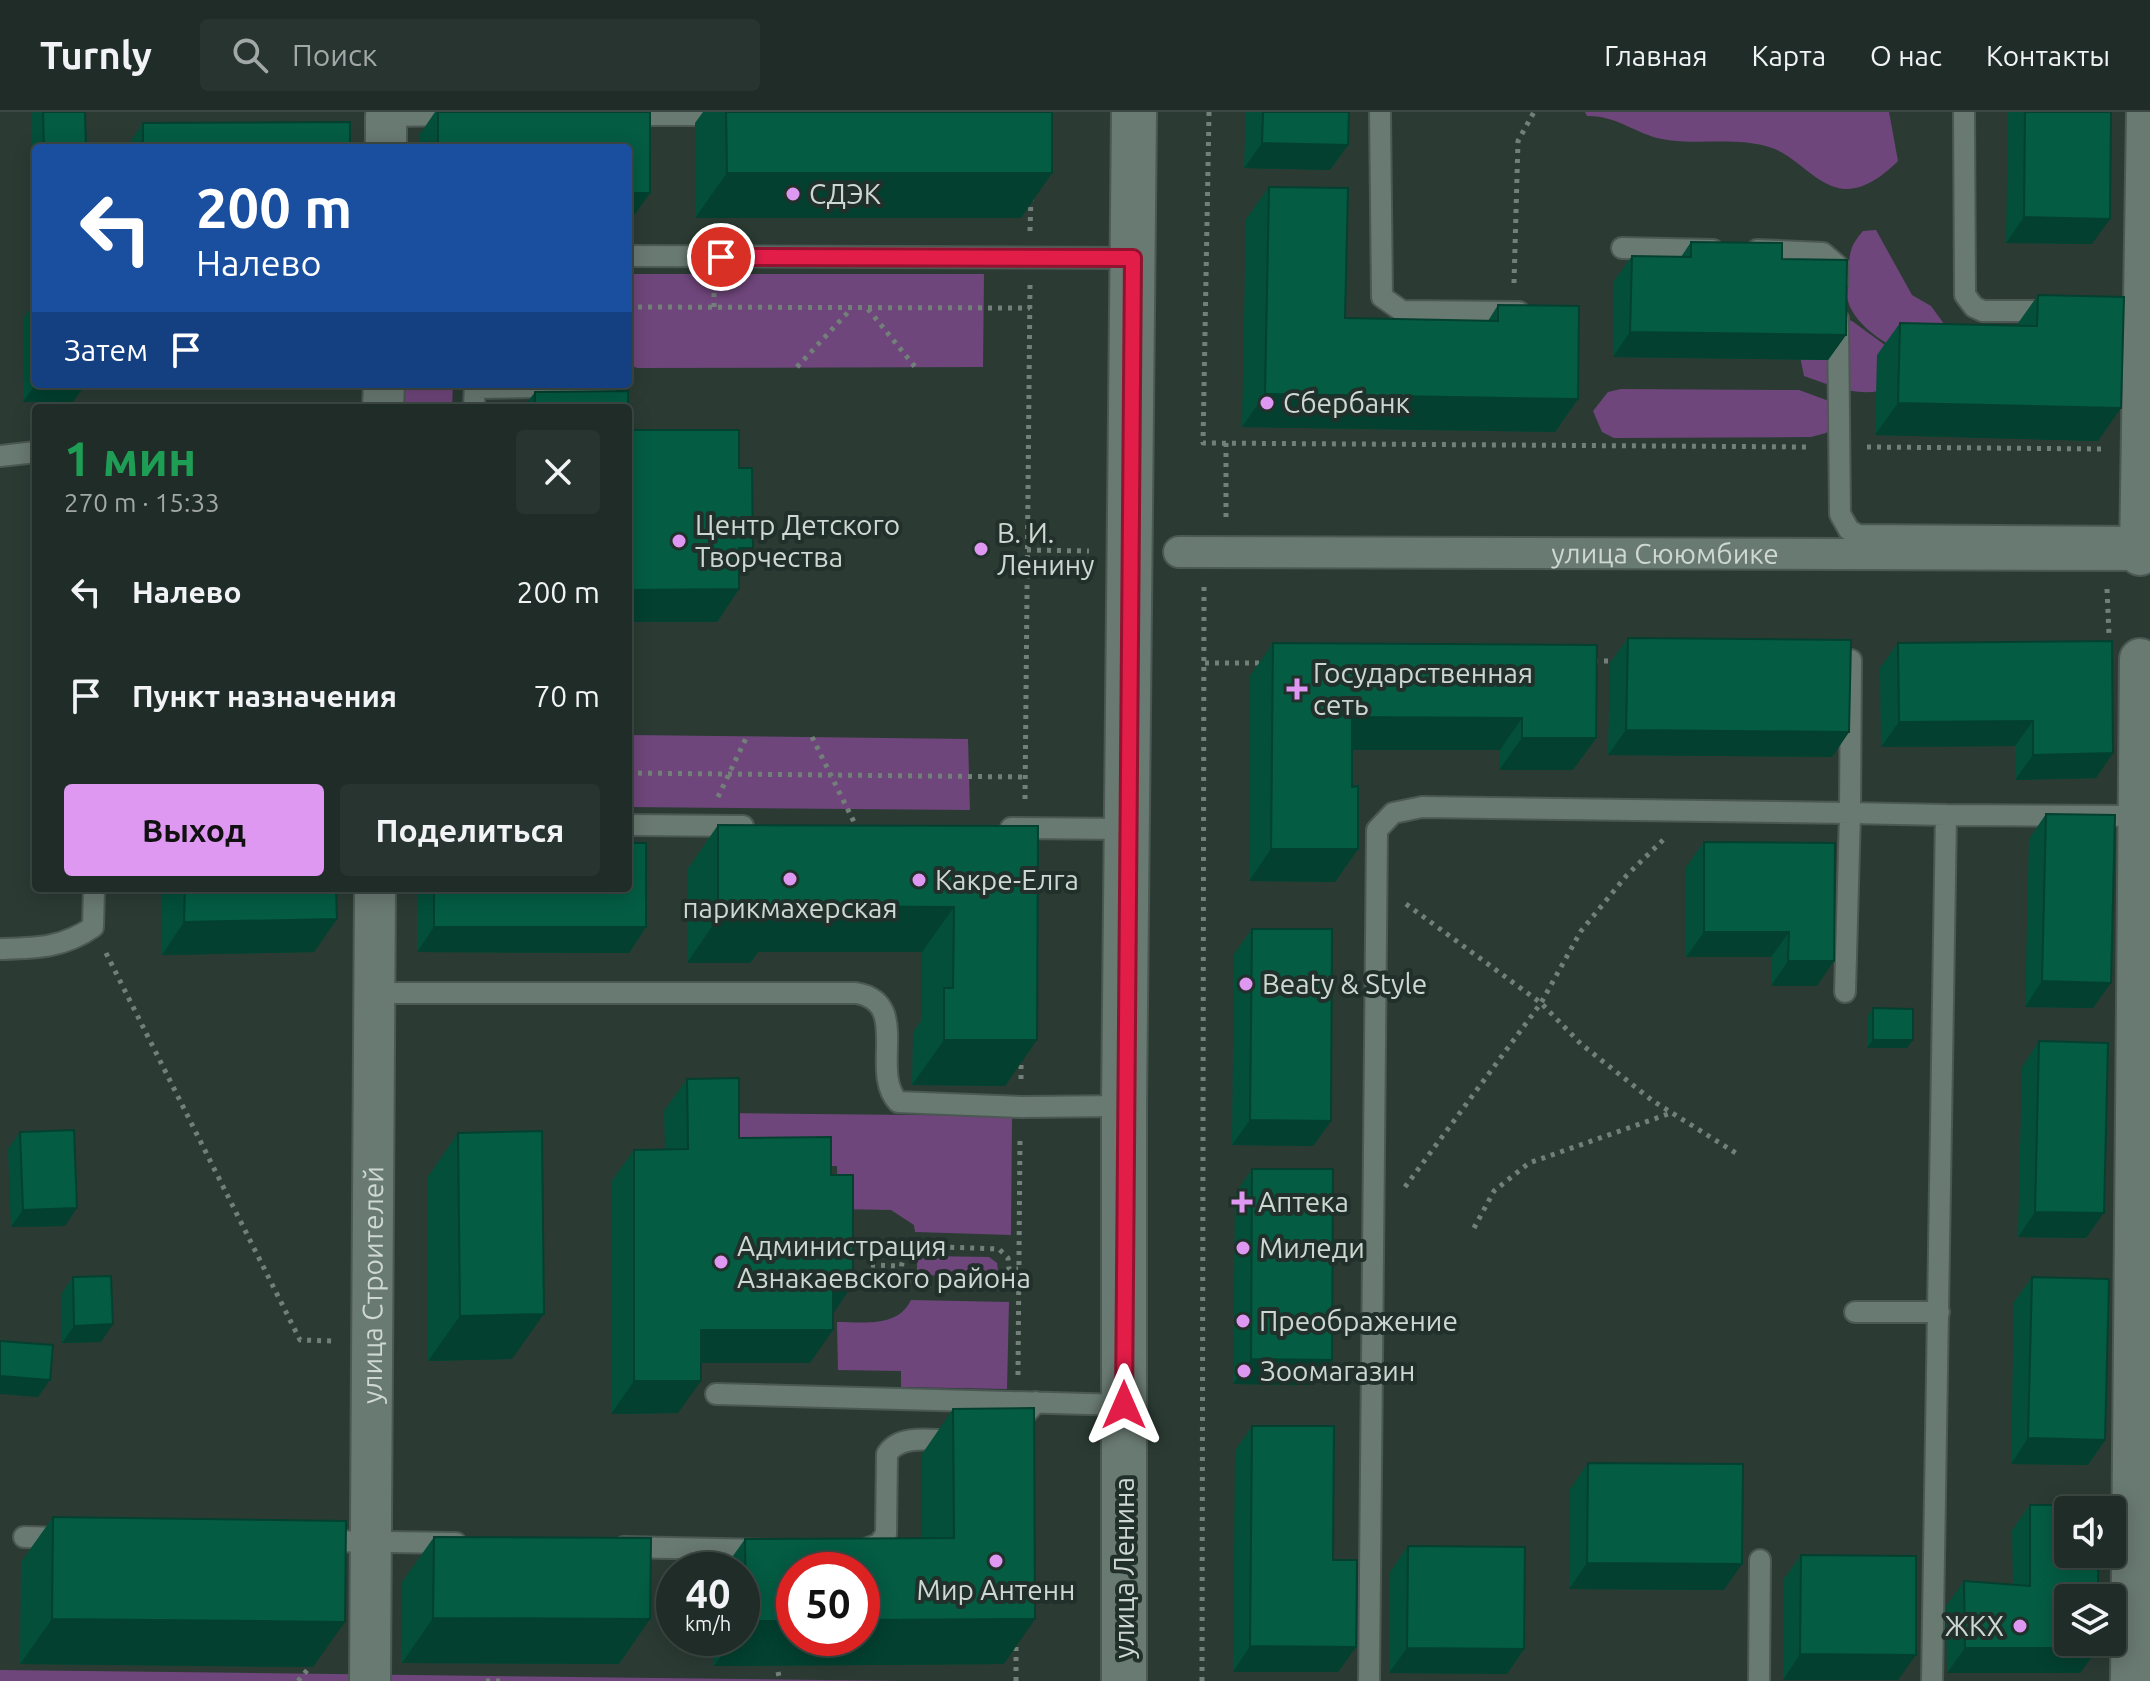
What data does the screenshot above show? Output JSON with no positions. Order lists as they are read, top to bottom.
{
  "streets": {
    "main road": ["улица Ленина"],
    "street": ["улица Сююмбике", "улица Строителей"]
  },
  "places": {
    "other": [
      "СДЭК",
      "Сбербанк",
      "Центр Детского Творчества",
      "В. И. Ленину",
      "парикмахерская",
      "Какре-Елга",
      "Beaty & Style",
      "Миледи",
      "Администрация Азнакаевского района",
      "Преображение",
      "Зоомагазин",
      "Мир Антенн",
      "ЖКХ"
    ],
    "health": ["Государственная сеть", "Аптека"]
  },
  "page": {
    "header": "Turnly",
    "search": "Поиск",
    "nav": [
      "Главная",
      "Карта",
      "О нас",
      "Контакты"
    ],
    "turn": ["200 m", "Налево"],
    "then": "Затем",
    "heading": ["1 мин", "270 m · 15:33"],
    "list": [
      {
        "name": "Налево",
        "value": "200 m"
      },
      {
        "name": "Пункт назначения",
        "value": "70 m"
      }
    ],
    "buttons": ["Выход", "Поделиться"],
    "speed": "40 km/h",
    "limit": "50"
  }
}
